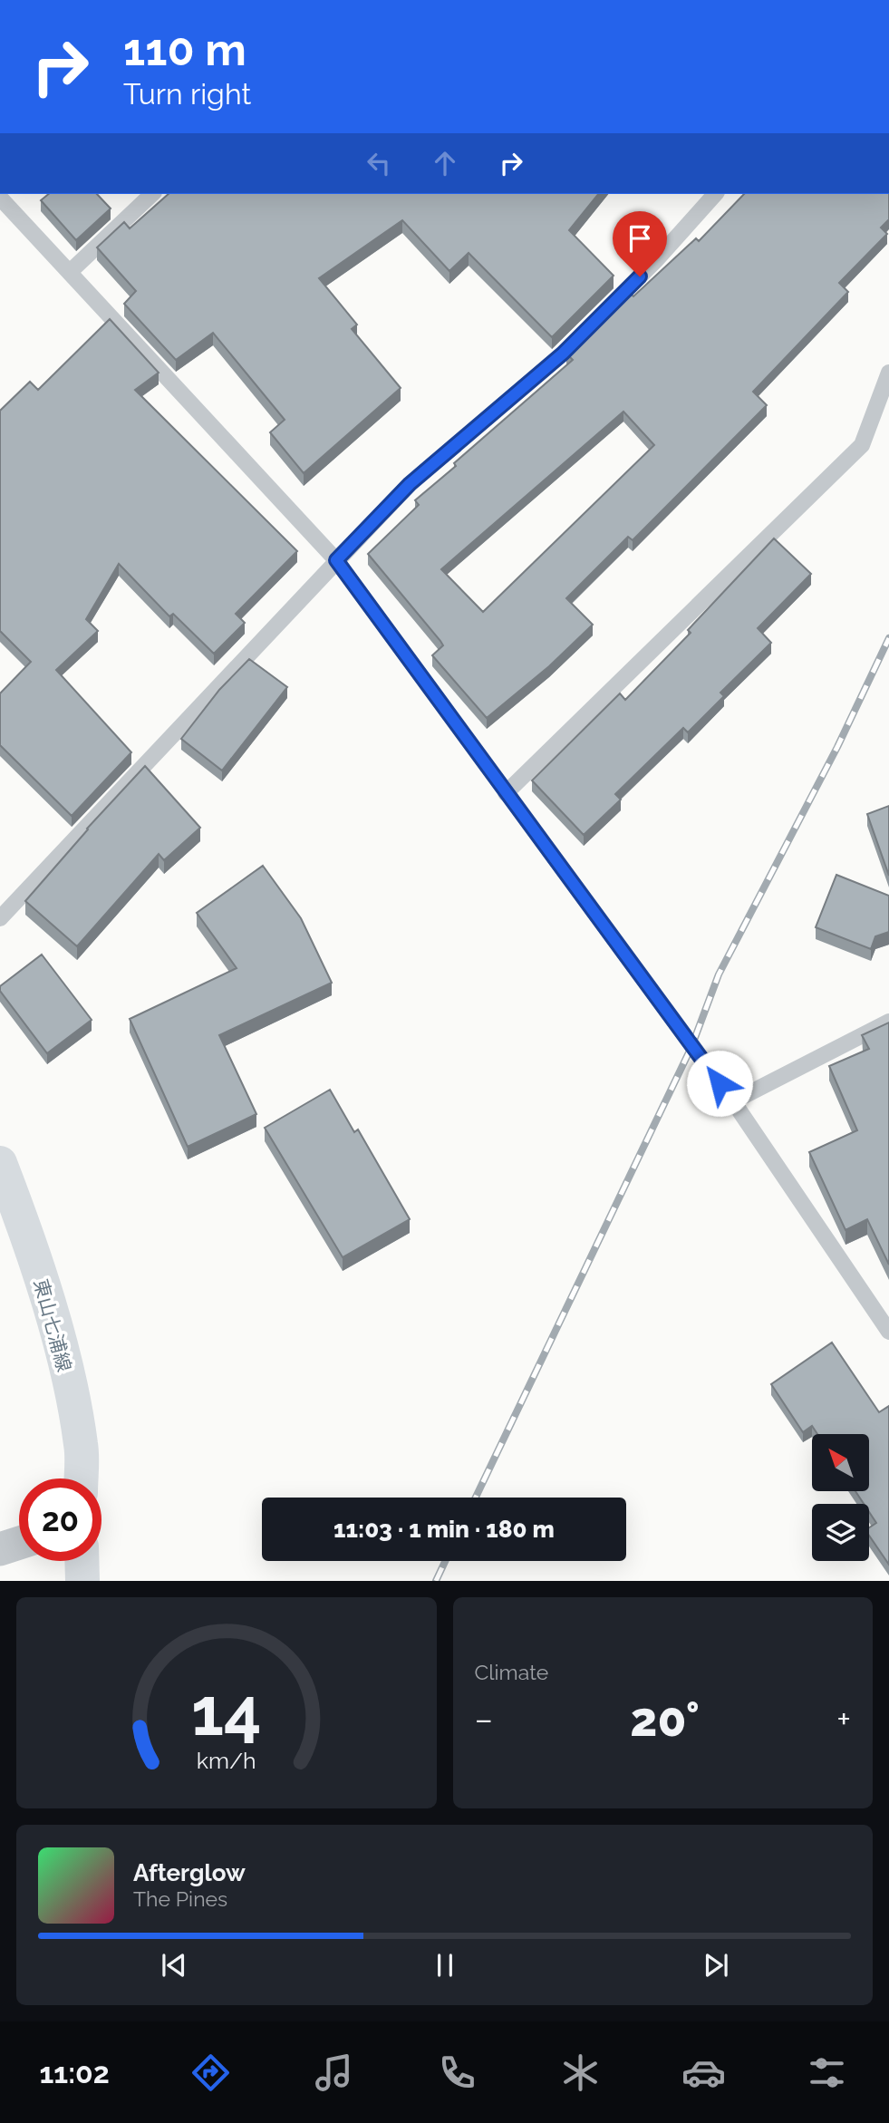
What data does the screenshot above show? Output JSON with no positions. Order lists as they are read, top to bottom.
{
  "streets": {
    "main road": ["東山七浦線"]
  },
  "north": "top left",
  "page": {
    "turn": ["110 m", "Turn right"],
    "limit": "20",
    "trip": "11:03 · 1 min · 180 m",
    "tile": "Climate",
    "heat": ["−", "20°", "+"],
    "song": ["Afterglow", "The Pines"],
    "tabs": "11:02",
    "gauge": ["14", "km/h"]
  }
}
